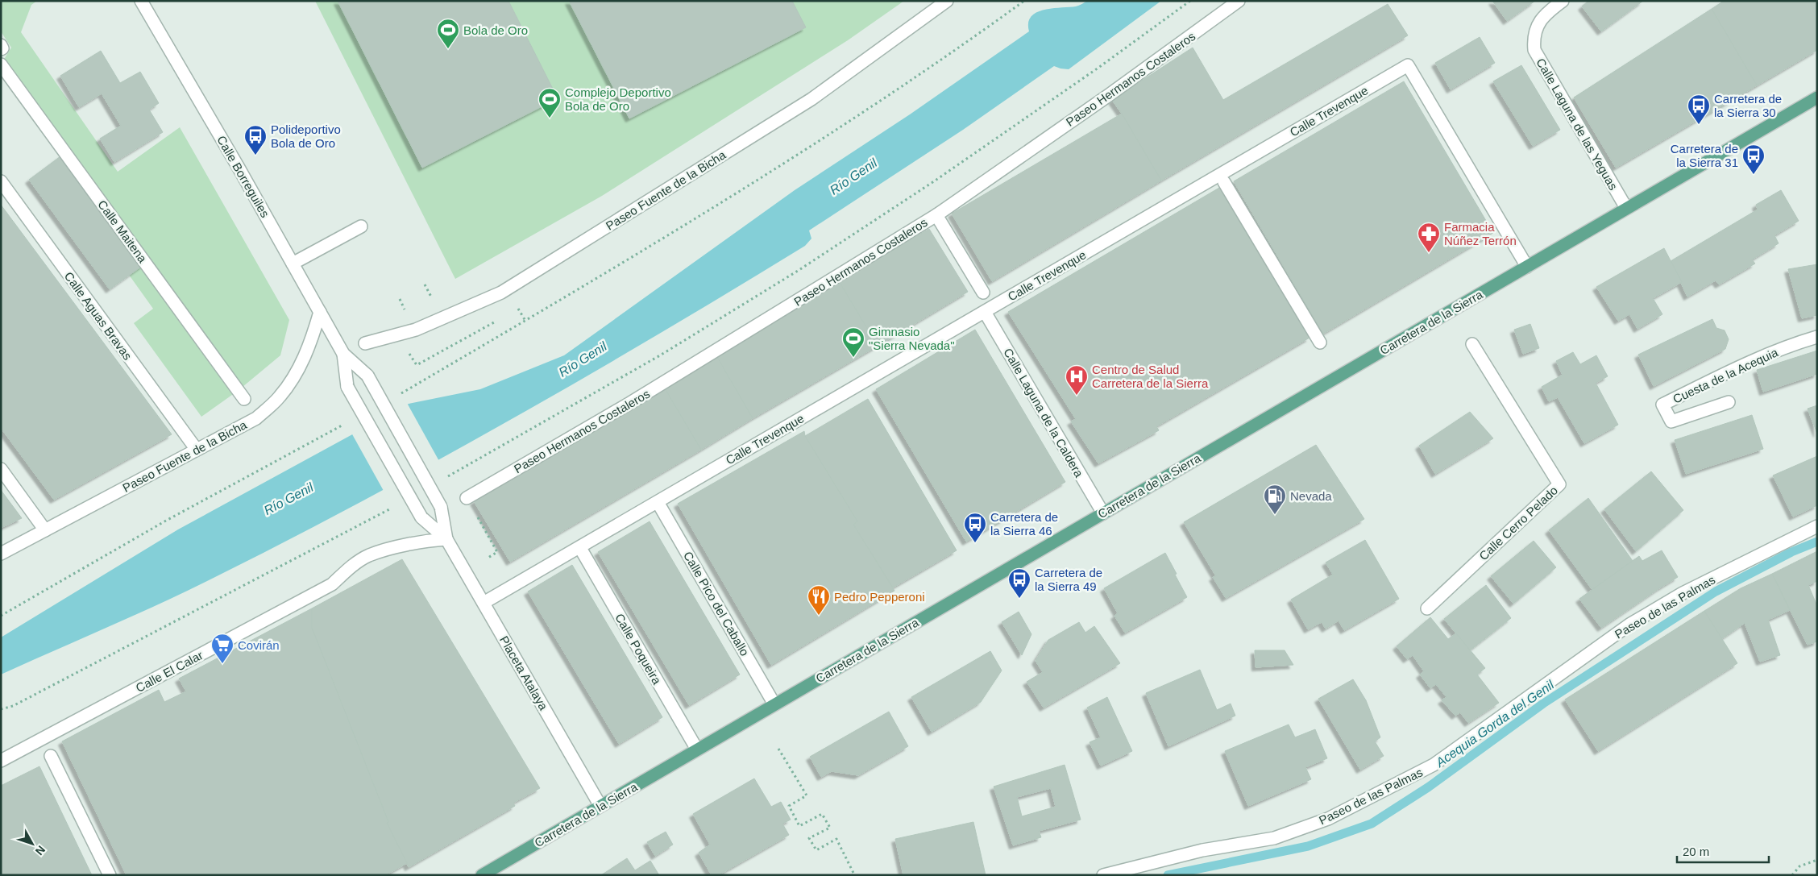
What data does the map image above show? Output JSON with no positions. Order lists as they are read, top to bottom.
{
  "streets": {
    "main road": ["Carretera de la Sierra"],
    "street": [
      "Paseo Hermanos Costaleros",
      "Calle Trevenque",
      "Calle Laguna de las Yeguas",
      "Calle Borreguiles",
      "Paseo Fuente de la Bicha",
      "Calle Maitena",
      "Calle Aguas Bravas",
      "Cuesta de la Acequia",
      "Calle Laguna de la Caldera",
      "Calle Cerro Pelado",
      "Calle Pico del Caballo",
      "Paseo de las Palmas",
      "Calle Poqueira",
      "Calle El Calar",
      "Placeta Atalaya"
    ]
  },
  "crossings": [
    ["Calle Trevenque", "Carretera de la Sierra"],
    ["Calle Trevenque", "Calle Laguna de la Caldera"],
    ["Calle Trevenque", "Calle Pico del Caballo"],
    ["Calle Trevenque", "Calle Poqueira"],
    ["Calle Trevenque", "Placeta Atalaya"],
    ["Calle Laguna de las Yeguas", "Carretera de la Sierra"],
    ["Calle Borreguiles", "Paseo Fuente de la Bicha"],
    ["Calle Borreguiles", "Placeta Atalaya"],
    ["Paseo Fuente de la Bicha", "Calle Aguas Bravas"],
    ["Carretera de la Sierra", "Calle Laguna de la Caldera"],
    ["Carretera de la Sierra", "Calle Pico del Caballo"],
    ["Carretera de la Sierra", "Calle Poqueira"],
    ["Carretera de la Sierra", "Placeta Atalaya"],
    ["Calle El Calar", "Placeta Atalaya"]
  ],
  "water": ["Río Genil", "Acequia Gorda del Genil"],
  "places": {
    "sports": ["Bola de Oro", "Complejo Deportivo Bola de Oro", "Gimnasio \"Sierra Nevada\""],
    "bus stop": [
      "Carretera de la Sierra 30",
      "Polideportivo Bola de Oro",
      "Carretera de la Sierra 31",
      "Carretera de la Sierra 46",
      "Carretera de la Sierra 49"
    ],
    "pharmacy": ["Farmacia Núñez Terrón"],
    "hospital": ["Centro de Salud Carretera de la Sierra"],
    "fuel station": ["Nevada"],
    "restaurant": ["Pedro Pepperoni"],
    "supermarket": ["Covirán"]
  },
  "scale_bar": "20 m",
  "north": "bottom right"
}
